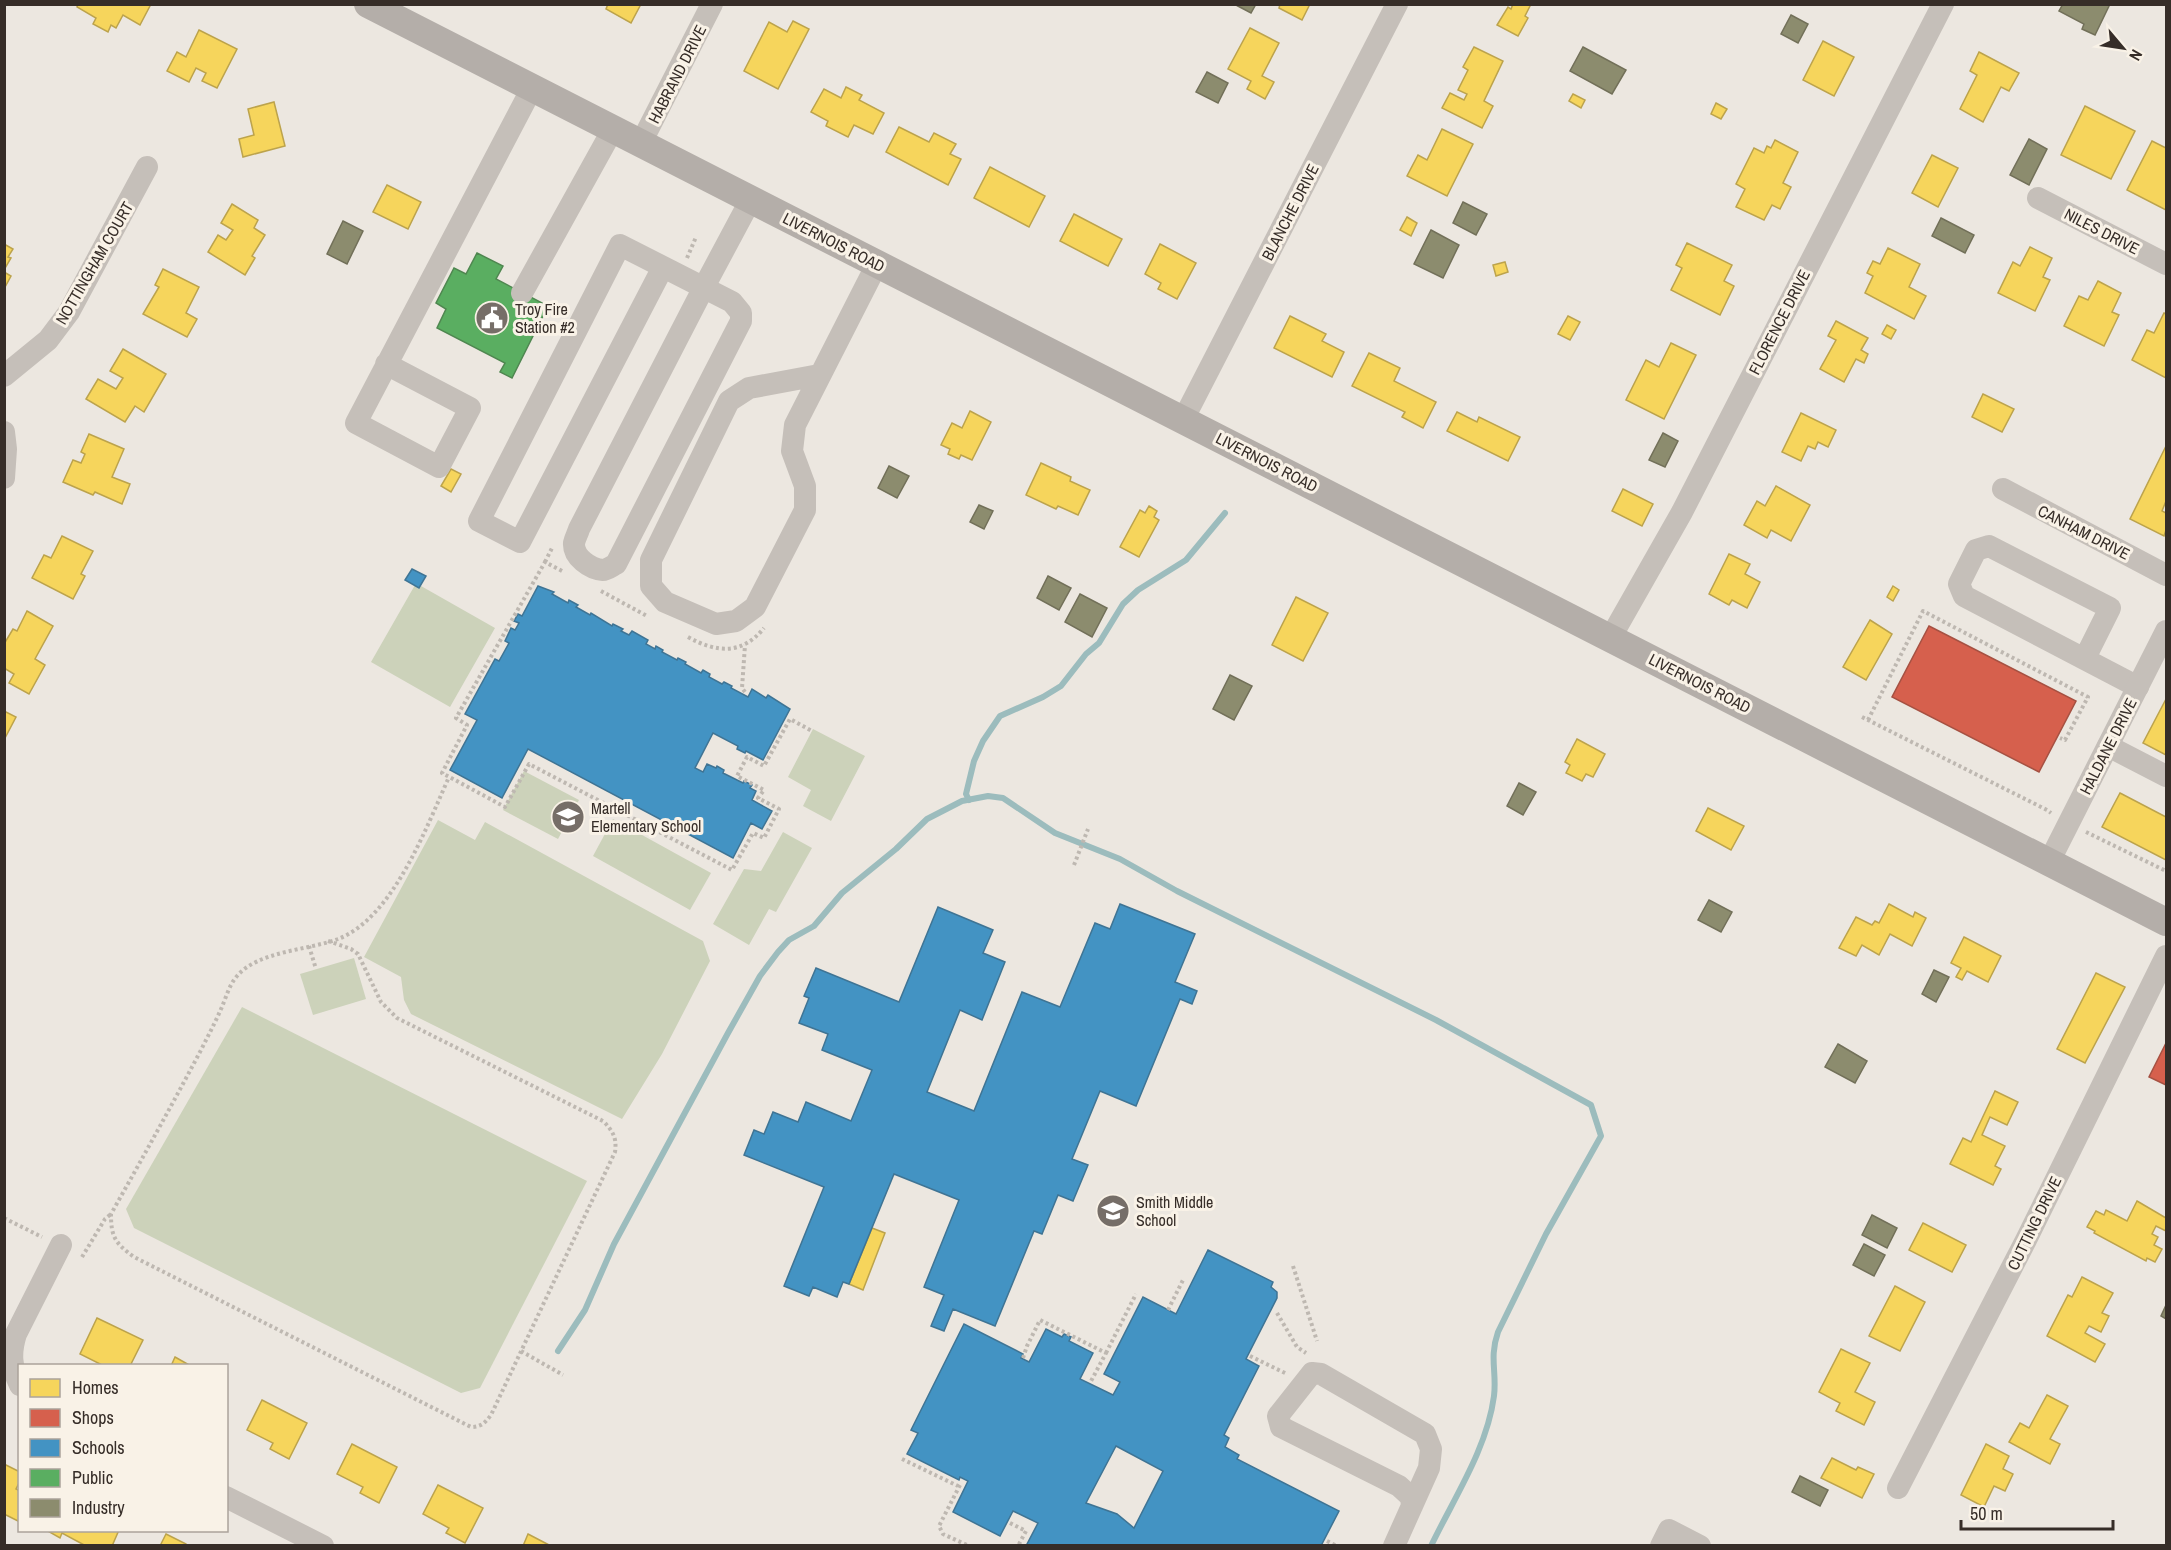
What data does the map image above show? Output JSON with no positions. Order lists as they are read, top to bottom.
{
  "streets": {
    "main road": ["LIVERNOIS ROAD"],
    "street": [
      "HABRAND DRIVE",
      "BLANCHE DRIVE",
      "NILES DRIVE",
      "NOTTINGHAM COURT",
      "FLORENCE DRIVE",
      "CANHAM DRIVE",
      "HALDANE DRIVE",
      "CUTTING DRIVE"
    ]
  },
  "crossings": [
    ["HABRAND DRIVE", "LIVERNOIS ROAD"],
    ["BLANCHE DRIVE", "LIVERNOIS ROAD"],
    ["LIVERNOIS ROAD", "FLORENCE DRIVE"],
    ["LIVERNOIS ROAD", "HALDANE DRIVE"]
  ],
  "places": {
    "public building": ["Troy Fire Station #2"],
    "school or university": ["Martell Elementary School", "Smith Middle School"]
  },
  "legend": [
    "Homes",
    "Shops",
    "Schools",
    "Public",
    "Industry"
  ],
  "scale_bar": "50 m",
  "north": "bottom right"
}
